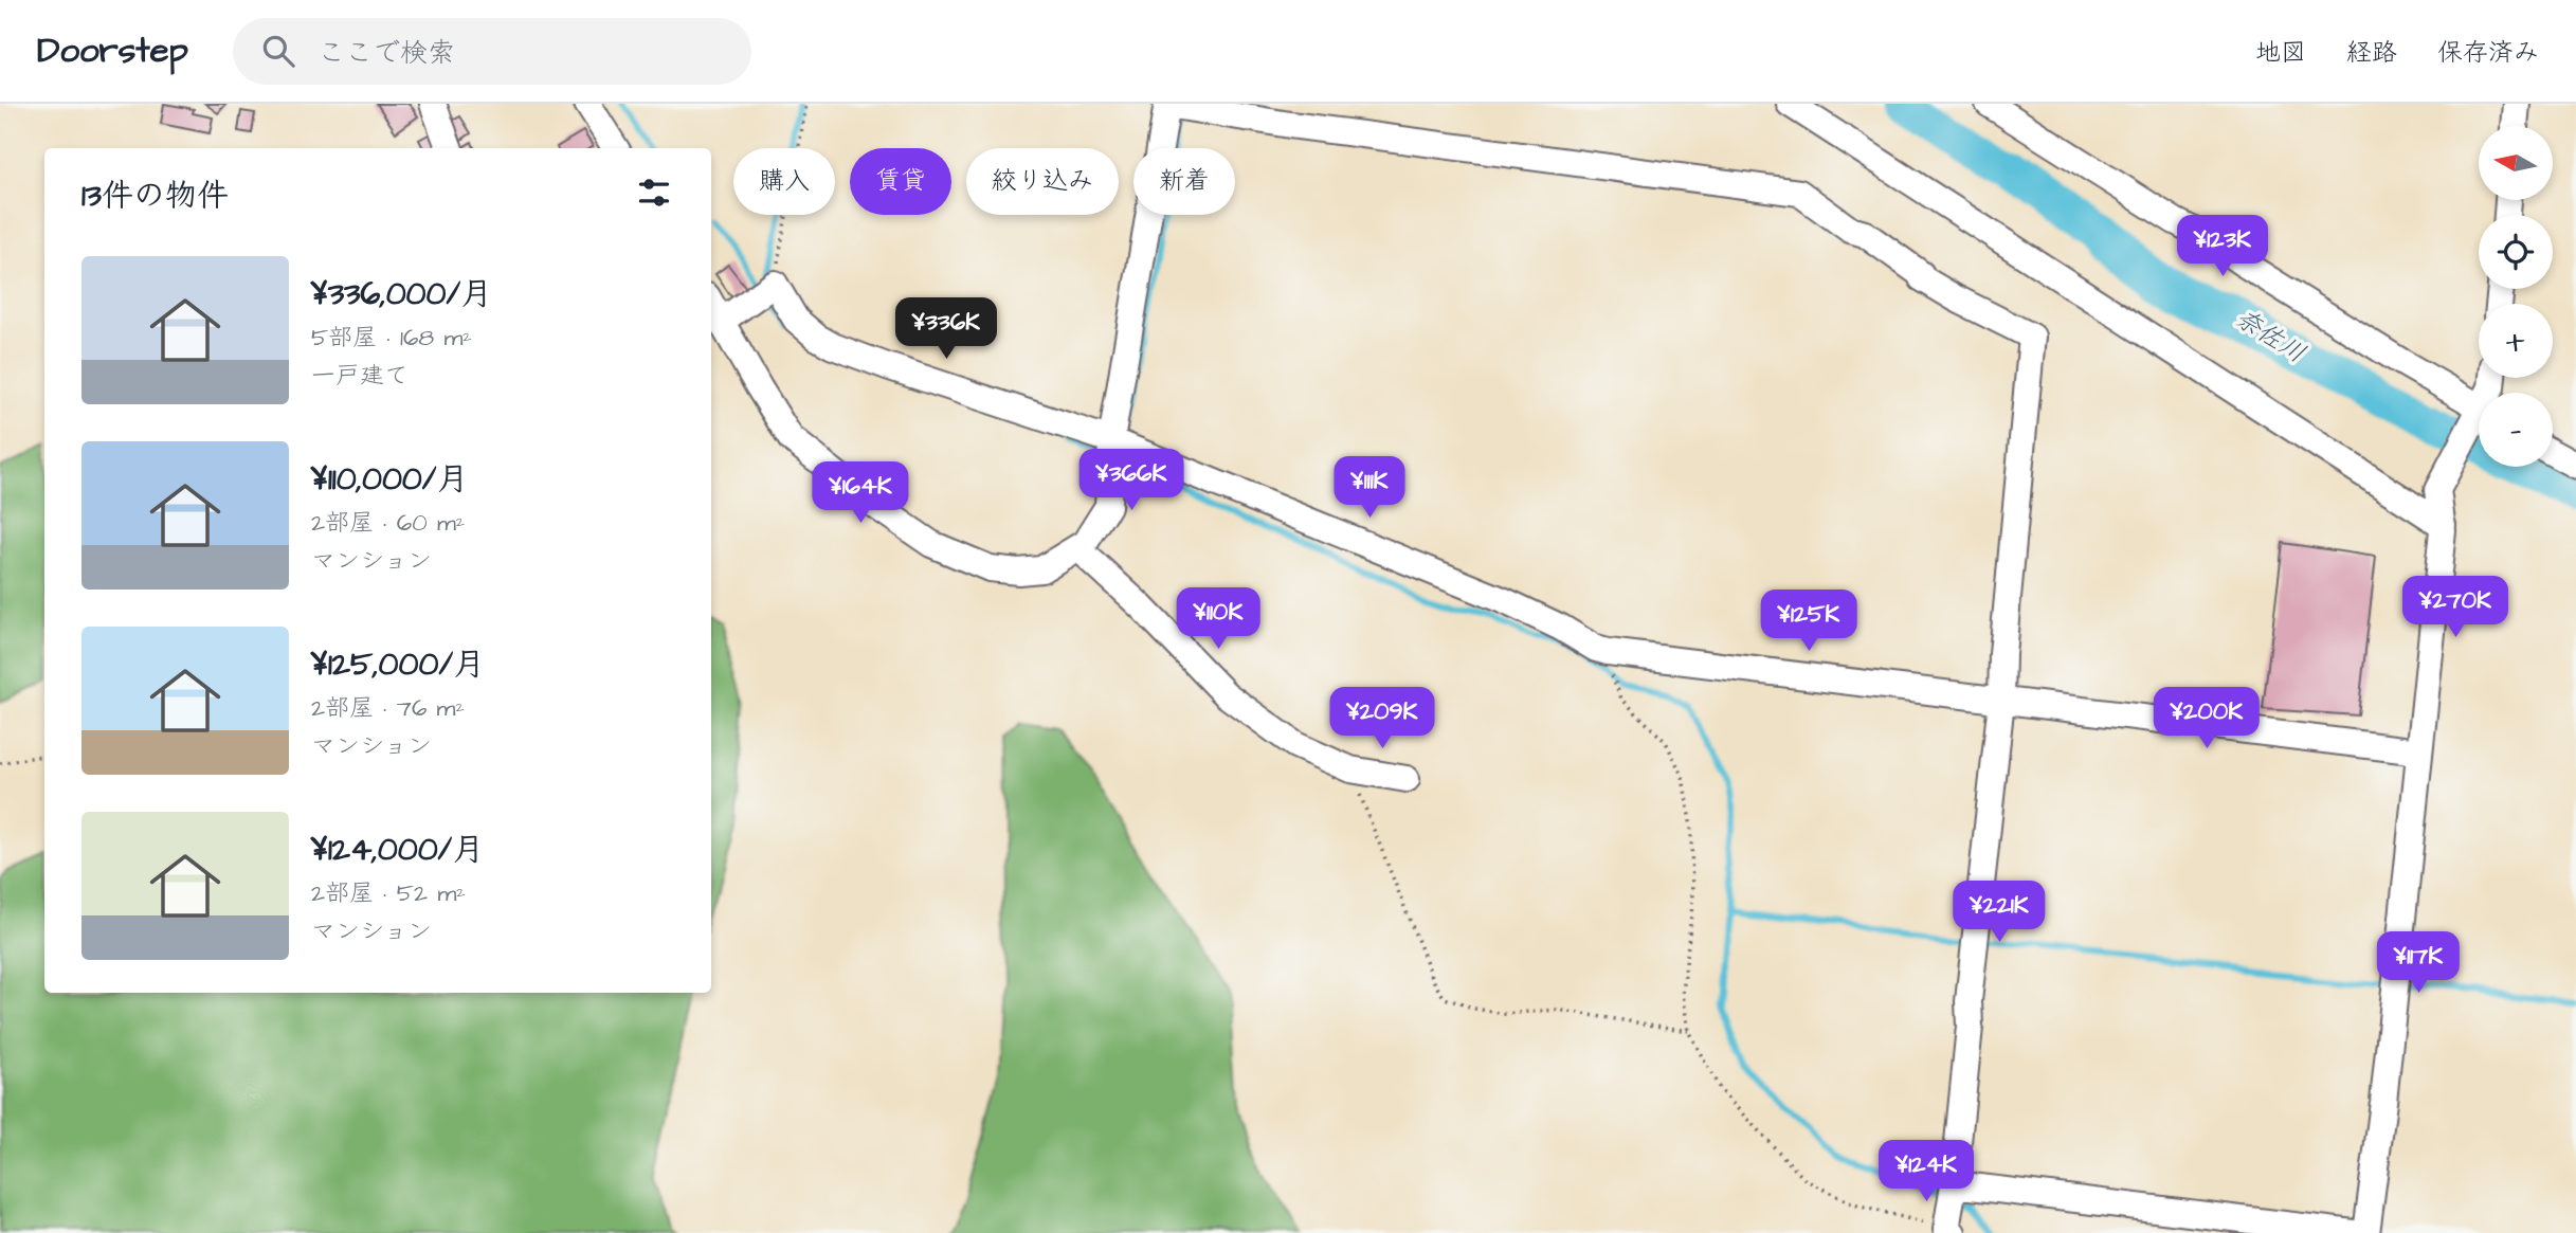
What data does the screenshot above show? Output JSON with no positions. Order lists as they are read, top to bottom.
{
  "water": ["奈佐川"],
  "north": "left",
  "page": {
    "header": "Doorstep",
    "search": "ここで検索",
    "nav": ["地図", "経路", "保存済み"],
    "map_buttons": ["+", "−"],
    "chip": [
      "購入",
      "賃貸",
      "絞り込み",
      "新着"
    ],
    "heading": "13件の物件",
    "price": [
      "¥123K",
      "¥336K",
      "¥366K",
      "¥111K",
      "¥164K",
      "¥270K",
      "¥110K",
      "¥125K",
      "¥209K",
      "¥200K",
      "¥221K",
      "¥117K",
      "¥124K"
    ],
    "list": [
      {
        "name": "¥336,000/月",
        "note": "5部屋 · 168 m² · 一戸建て"
      },
      {
        "name": "¥110,000/月",
        "note": "2部屋 · 60 m² · マンション"
      },
      {
        "name": "¥125,000/月",
        "note": "2部屋 · 76 m² · マンション"
      },
      {
        "name": "¥124,000/月",
        "note": "2部屋 · 52 m² · マンション"
      }
    ]
  }
}
